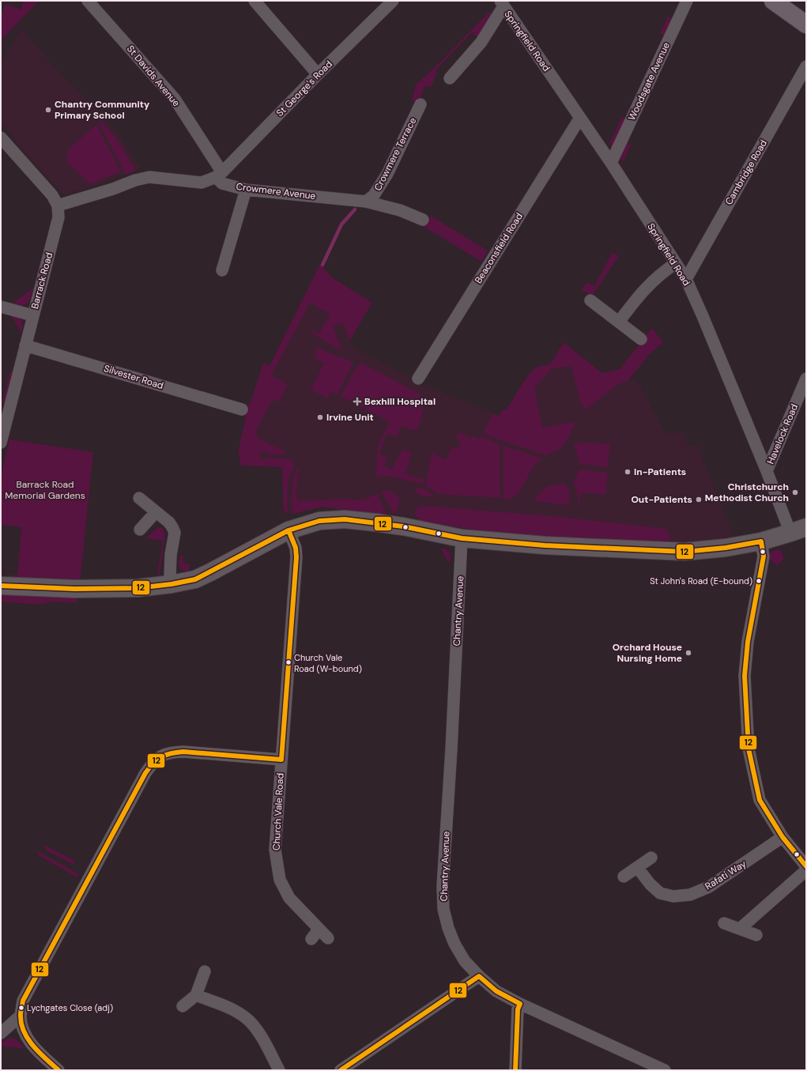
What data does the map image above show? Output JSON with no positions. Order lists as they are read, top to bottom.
{
  "streets": {
    "street": [
      "Springfield Road",
      "St Davids Avenue",
      "Woodsgate Avenue",
      "St George's Road",
      "Crowmere Terrace",
      "Cambridge Road",
      "Crowmere Avenue",
      "Beaconsfield Road",
      "Barrack Road",
      "Silvester Road",
      "Havelock Road",
      "Chantry Avenue",
      "Church Vale Road",
      "Rafati Way"
    ]
  },
  "crossings": [
    ["Springfield Road", "Woodsgate Avenue"],
    ["Springfield Road", "Cambridge Road"],
    ["Springfield Road", "Beaconsfield Road"],
    ["Springfield Road", "Havelock Road"],
    ["St Davids Avenue", "St George's Road"],
    ["St Davids Avenue", "Crowmere Avenue"],
    ["St George's Road", "Crowmere Avenue"],
    ["Crowmere Terrace", "Crowmere Avenue"],
    ["Barrack Road", "Silvester Road"]
  ],
  "parks": ["Barrack Road Memorial Gardens"],
  "places": {
    "other": [
      "Chantry Community Primary School",
      "Irvine Unit",
      "In-Patients",
      "Christchurch Methodist Church",
      "Out-Patients",
      "St John's Road (E-bound)",
      "Orchard House Nursing Home",
      "Church Vale Road (W-bound)",
      "Lychgates Close (adj)"
    ],
    "health": ["Bexhill Hospital"]
  },
  "lines": ["transit line 12"]
}
